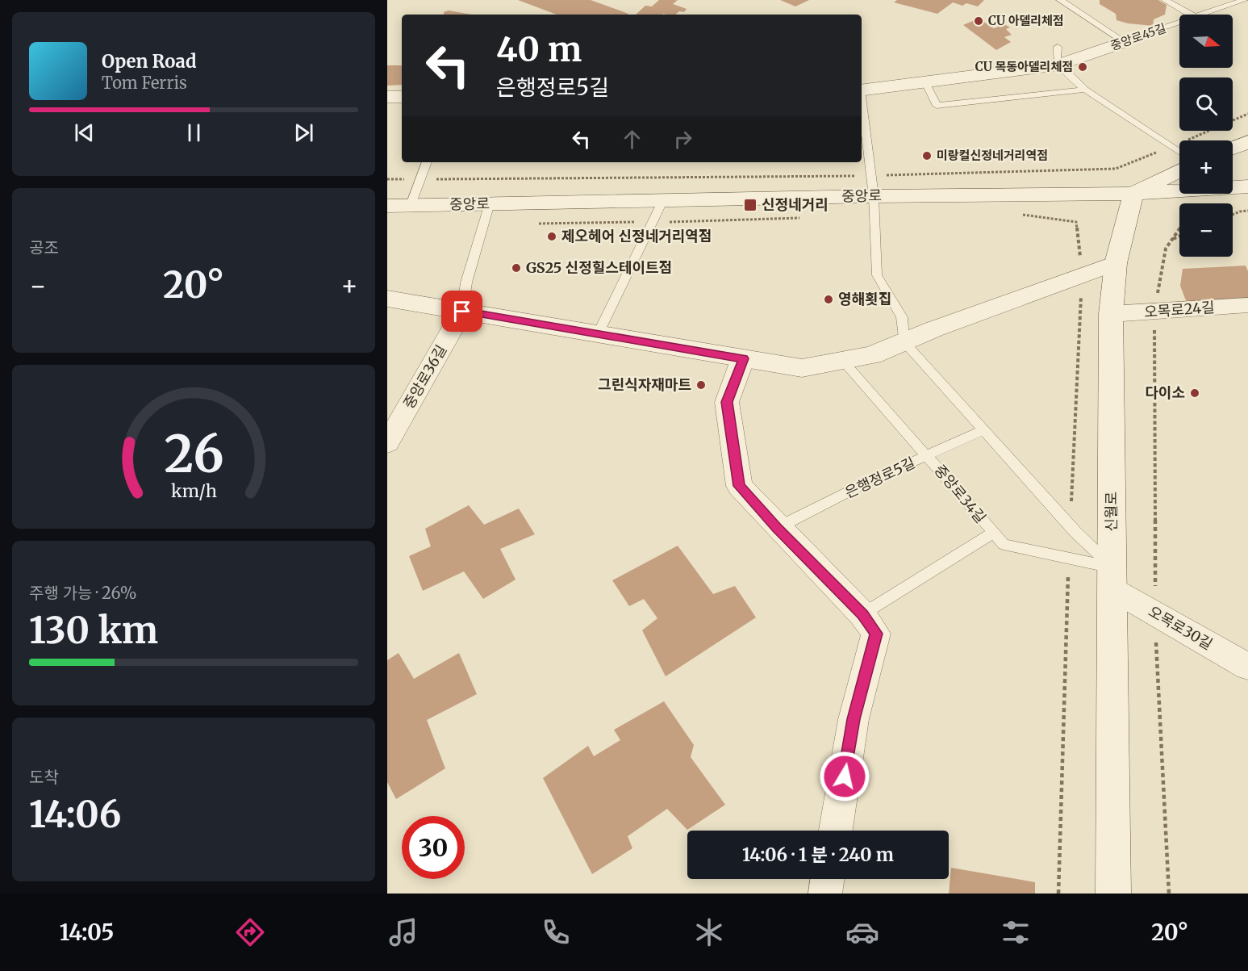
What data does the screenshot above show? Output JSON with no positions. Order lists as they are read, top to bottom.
{
  "streets": {
    "main road": ["중앙로", "신월로"],
    "street": [
      "중앙로45길",
      "오목로24길",
      "중앙로36길",
      "오목로30길"
    ],
    "lane": ["은행정로5길", "중앙로34길"]
  },
  "crossings": [
    ["중앙로", "신월로"],
    ["오목로24길", "신월로"],
    ["은행정로5길", "중앙로34길"],
    ["중앙로34길", "신월로"],
    ["중앙로34길", "오목로30길"],
    ["신월로", "오목로30길"]
  ],
  "places": {
    "other": [
      "CU 아델리체점",
      "CU 목동아델리체점",
      "미랑컬신정네거리역점",
      "제오헤어 신정네거리역점",
      "GS25 신정힐스테이트점",
      "영해횟집",
      "그린식자재마트",
      "다이소"
    ],
    "transit": ["신정네거리"]
  },
  "north": "right",
  "page": {
    "map_buttons": ["+", "−"],
    "turn": ["40 m", "은행정로5길"],
    "song": ["Open Road", "Tom Ferris"],
    "tile": [
      "공조",
      ["주행 가능 · 26%", "130 km"],
      ["도착", "14:06"]
    ],
    "heat": ["−", "20°", "+"],
    "limit": "30",
    "trip": "14:06 · 1 분 · 240 m",
    "tabs": ["14:05", "20°"],
    "gauge": ["26", "km/h"]
  }
}
